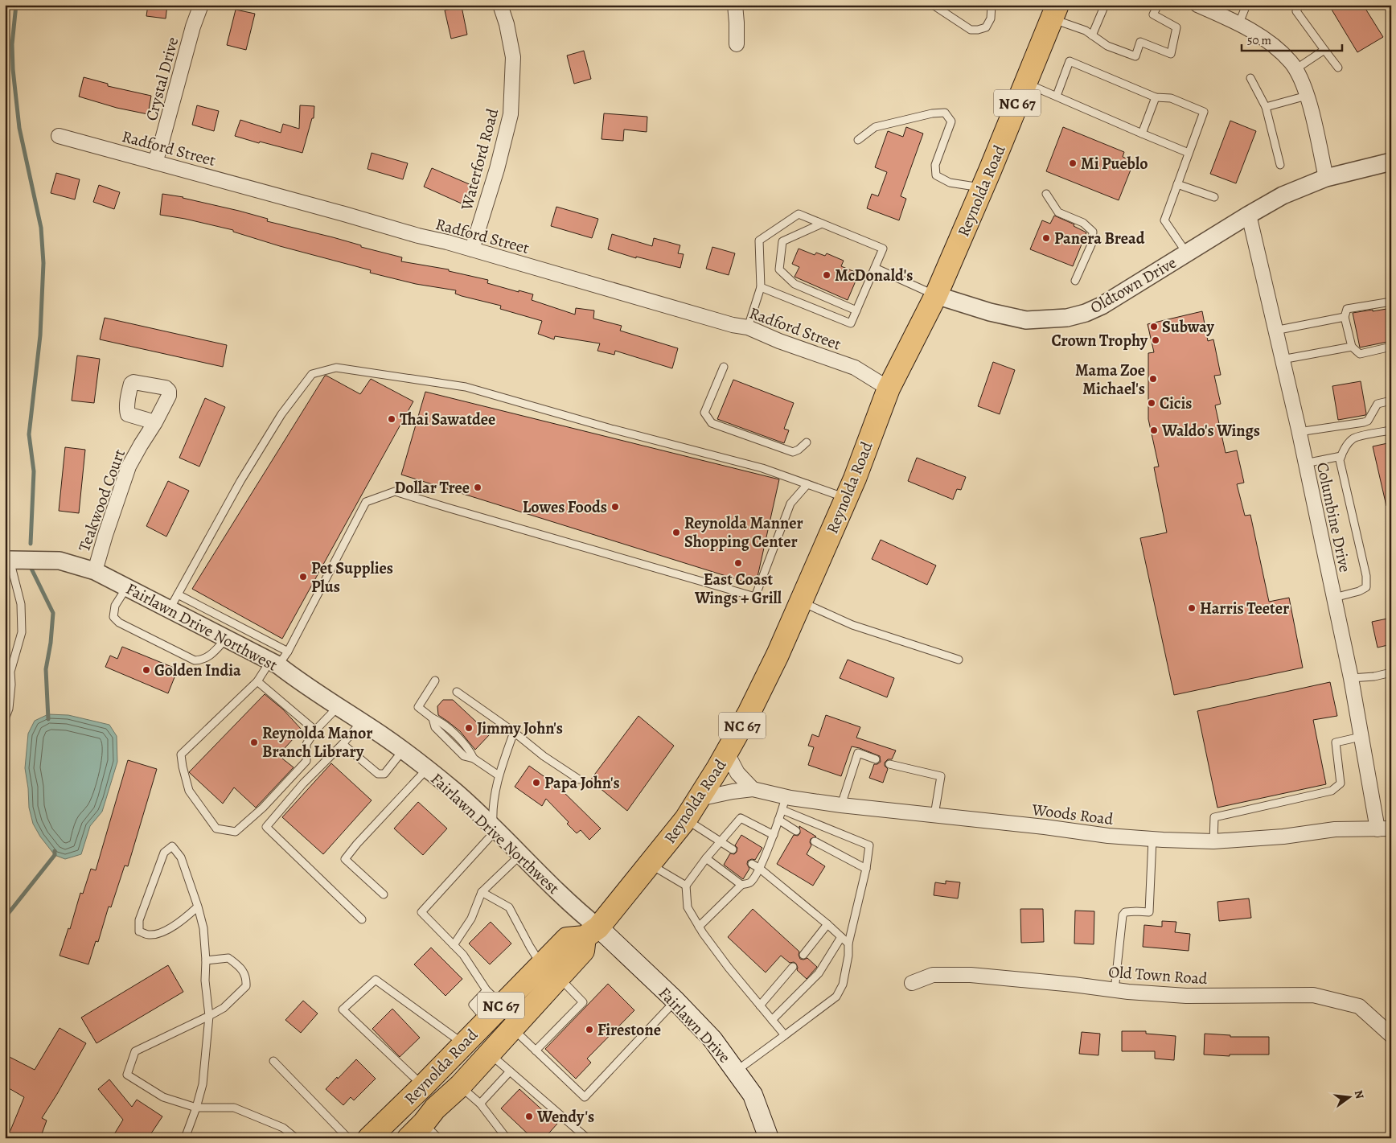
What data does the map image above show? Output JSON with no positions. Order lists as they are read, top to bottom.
{
  "streets": {
    "main road": ["NC 67", "Reynolda Road", "Fairlawn Drive"],
    "street": [
      "Crystal Drive",
      "Radford Street",
      "Waterford Road",
      "Oldtown Drive",
      "Teakwood Court",
      "Columbine Drive",
      "Fairlawn Drive Northwest",
      "Woods Road",
      "Old Town Road"
    ]
  },
  "crossings": [
    ["Crystal Drive", "Radford Street"],
    ["Radford Street", "Waterford Road"],
    ["Radford Street", "Reynolda Road"],
    ["Reynolda Road", "Oldtown Drive"],
    ["Reynolda Road", "Fairlawn Drive Northwest"],
    ["Reynolda Road", "Woods Road"],
    ["Reynolda Road", "Fairlawn Drive"],
    ["Oldtown Drive", "Columbine Drive"],
    ["Teakwood Court", "Fairlawn Drive Northwest"],
    ["Columbine Drive", "Woods Road"],
    ["Fairlawn Drive Northwest", "Fairlawn Drive"]
  ],
  "places": [
    "Mi Pueblo",
    "Panera Bread",
    "McDonald's",
    "Subway",
    "Crown Trophy",
    "Mama Zoe Michael's",
    "Cicis",
    "Thai Sawatdee",
    "Waldo's Wings",
    "Dollar Tree",
    "Lowes Foods",
    "Reynolda Manner Shopping Center",
    "East Coast Wings + Grill",
    "Pet Supplies Plus",
    "Harris Teeter",
    "Golden India",
    "Jimmy John's",
    "Reynolda Manor Branch Library",
    "Papa John's",
    "Firestone",
    "Wendy's"
  ],
  "scale_bar": "50 m",
  "north": "right"
}
